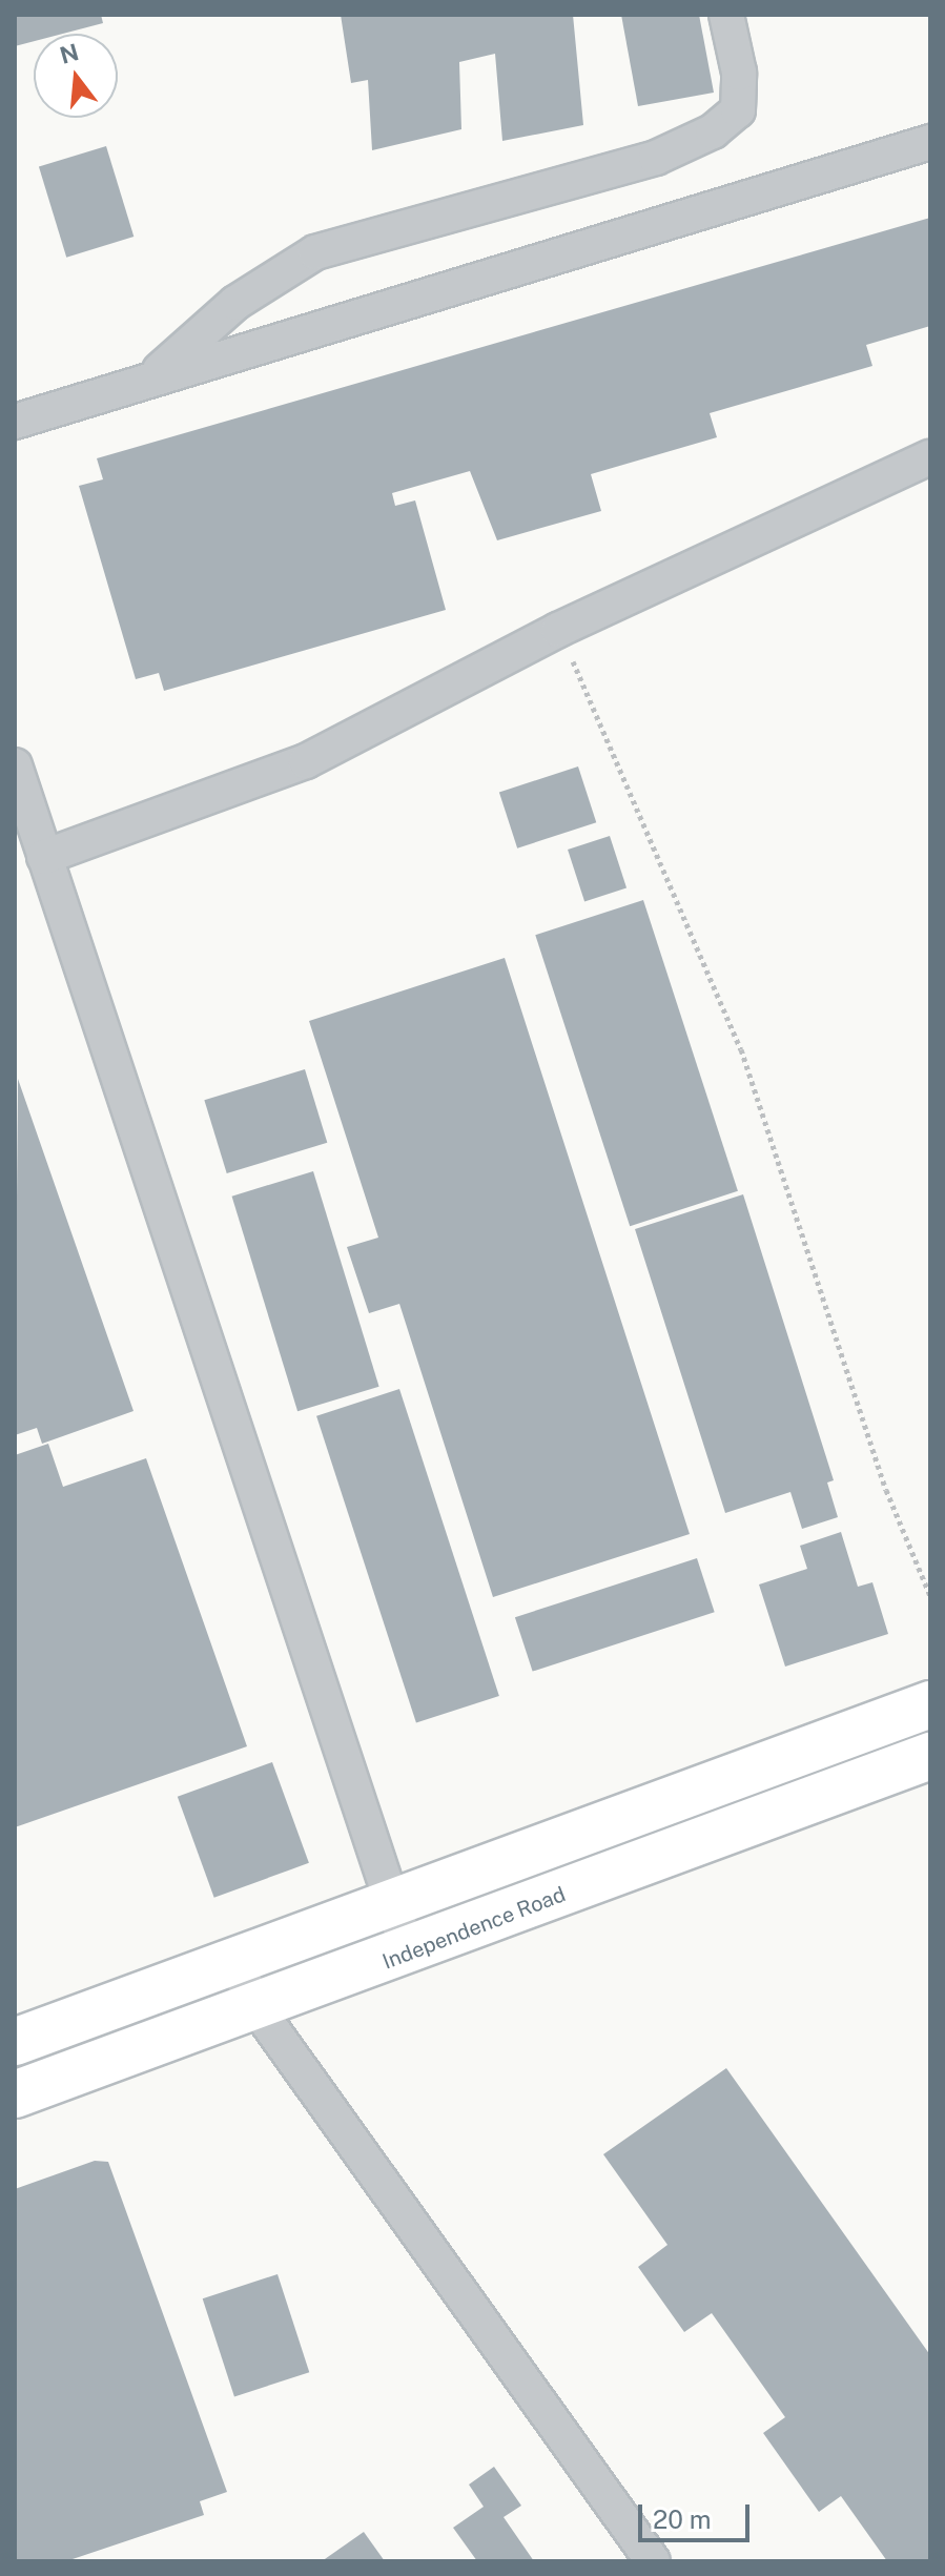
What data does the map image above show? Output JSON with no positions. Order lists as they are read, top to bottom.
{
  "streets": {
    "main road": ["Independence Road"]
  },
  "scale_bar": "20 m",
  "north": "top"
}
